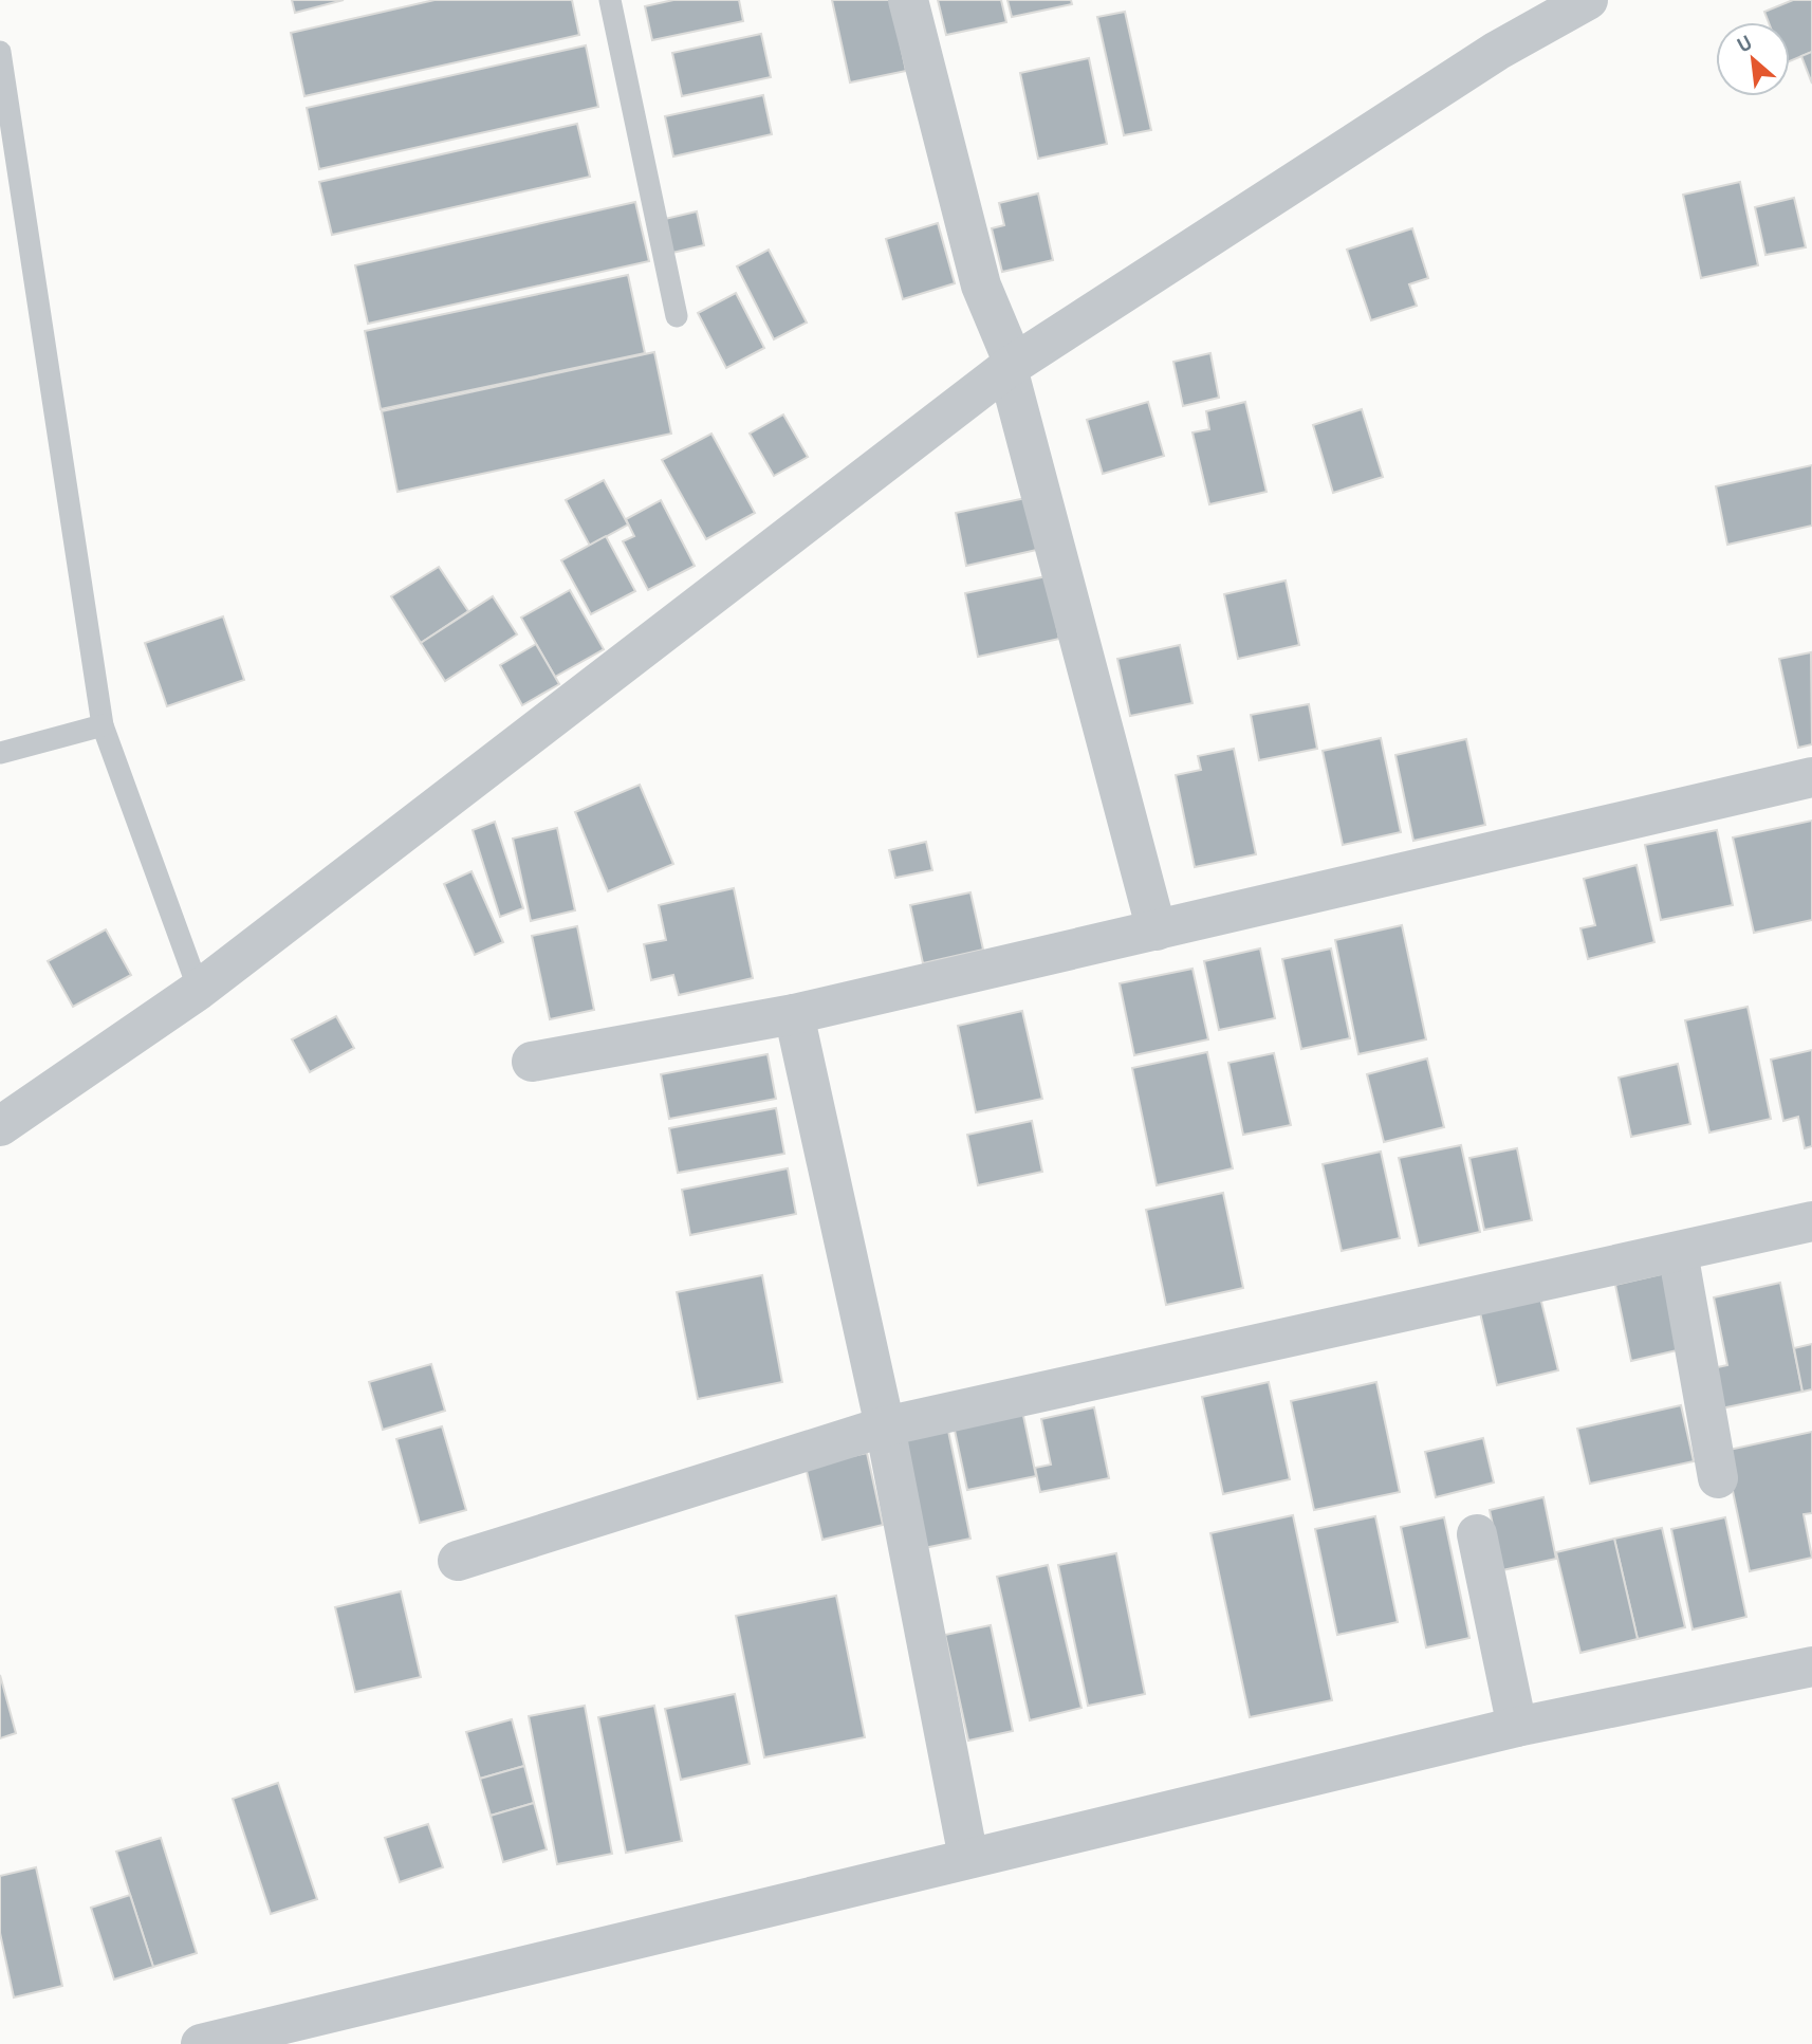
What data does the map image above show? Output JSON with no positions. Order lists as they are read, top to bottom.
{
  "north": "top left"
}
